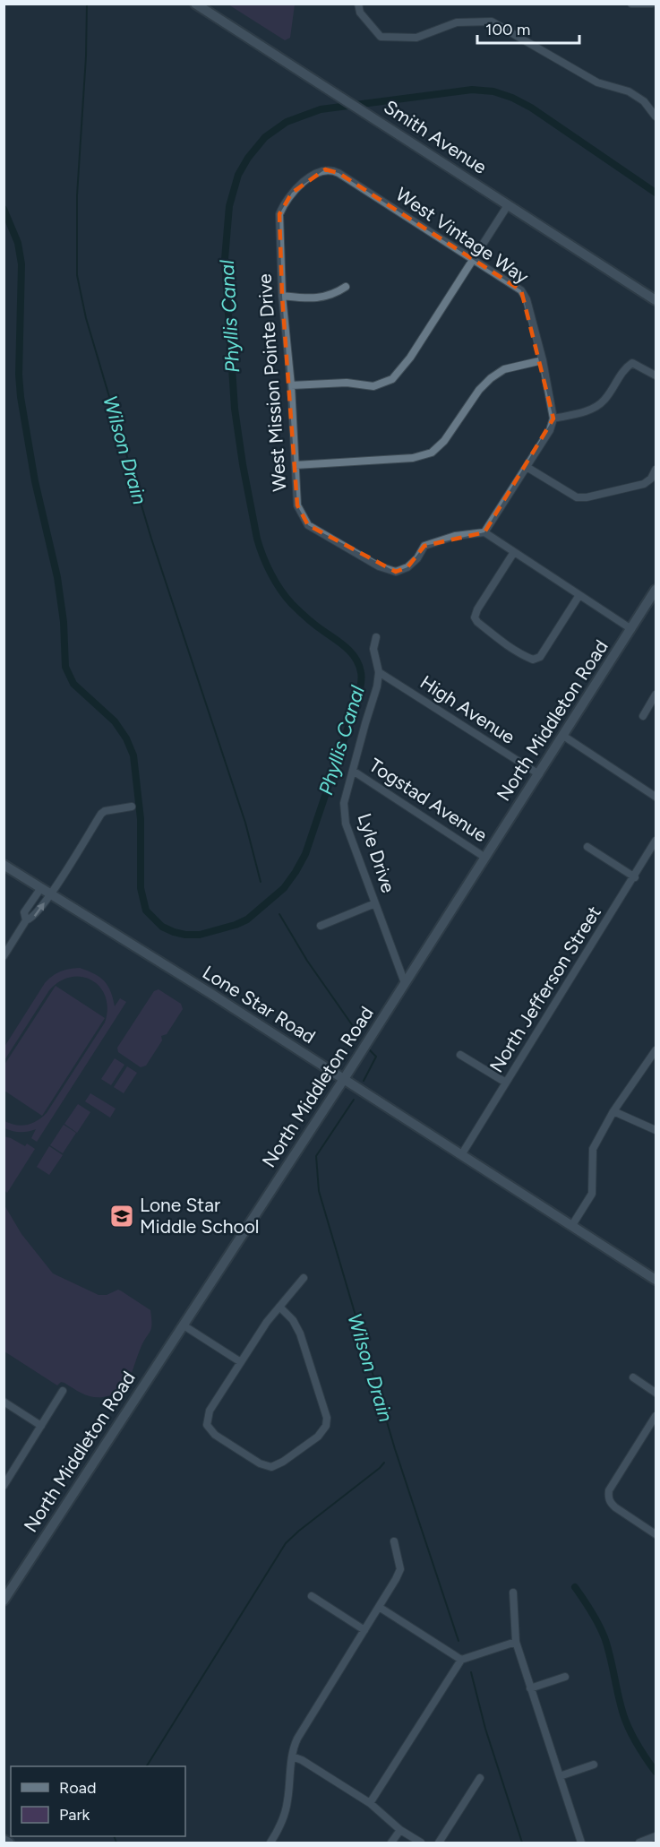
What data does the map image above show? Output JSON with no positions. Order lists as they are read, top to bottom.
{
  "streets": {
    "main road": ["Smith Avenue", "North Middleton Road", "Lone Star Road"],
    "street": [
      "West Vintage Way",
      "West Mission Pointe Drive",
      "High Avenue",
      "Togstad Avenue",
      "Lyle Drive",
      "North Jefferson Street"
    ]
  },
  "crossings": [
    ["West Vintage Way", "West Mission Pointe Drive"],
    ["High Avenue", "North Middleton Road"],
    ["High Avenue", "Lyle Drive"],
    ["North Middleton Road", "Togstad Avenue"],
    ["North Middleton Road", "Lyle Drive"],
    ["North Middleton Road", "Lone Star Road"],
    ["Togstad Avenue", "Lyle Drive"],
    ["North Jefferson Street", "Lone Star Road"]
  ],
  "water": ["Phyllis Canal", "Wilson Drain"],
  "places": {
    "school or university": ["Lone Star Middle School"]
  },
  "legend": ["Road", "Park"],
  "scale_bar": "100 m"
}
